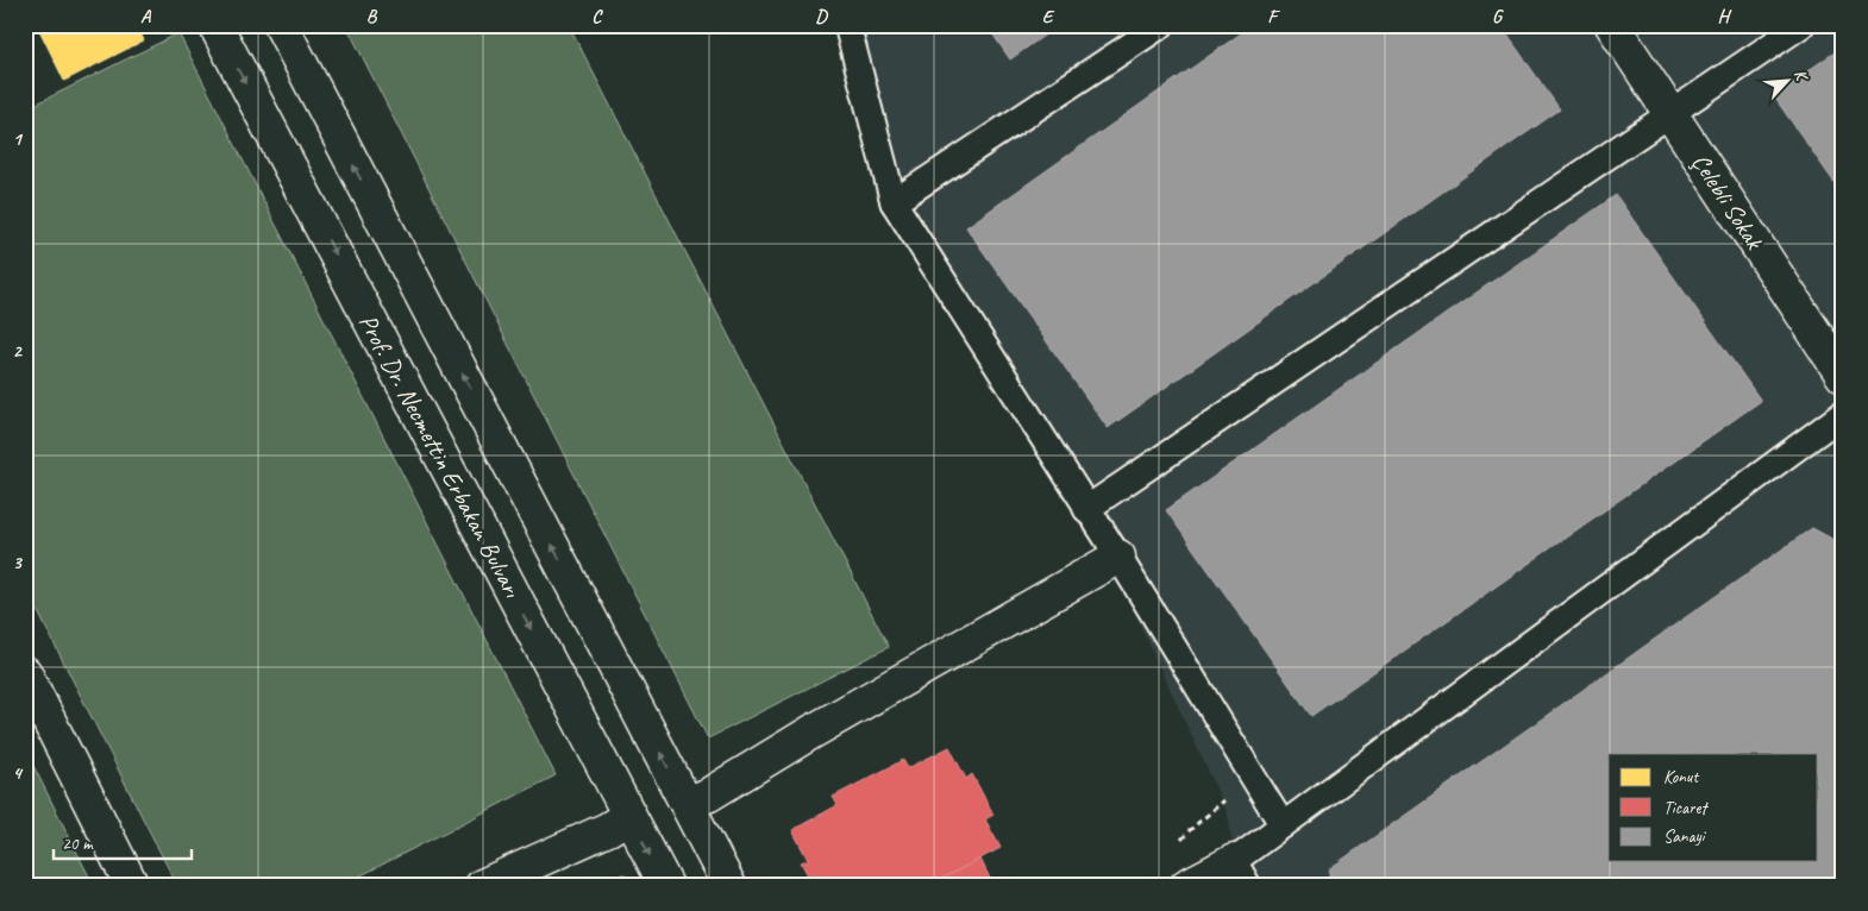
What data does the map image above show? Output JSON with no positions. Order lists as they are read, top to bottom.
{
  "streets": {
    "main road": ["Çelebli Sokak", "Prof. Dr. Necmettin Erbakan Bulvarı"]
  },
  "legend": ["Konut", "Ticaret", "Sanayi"],
  "scale_bar": "20 m",
  "north": "top right",
  "grid": {
    "columns": [
      "A",
      "B",
      "C",
      "D",
      "E",
      "F",
      "G",
      "H"
    ],
    "rows": [
      "1",
      "2",
      "3",
      "4"
    ]
  }
}
